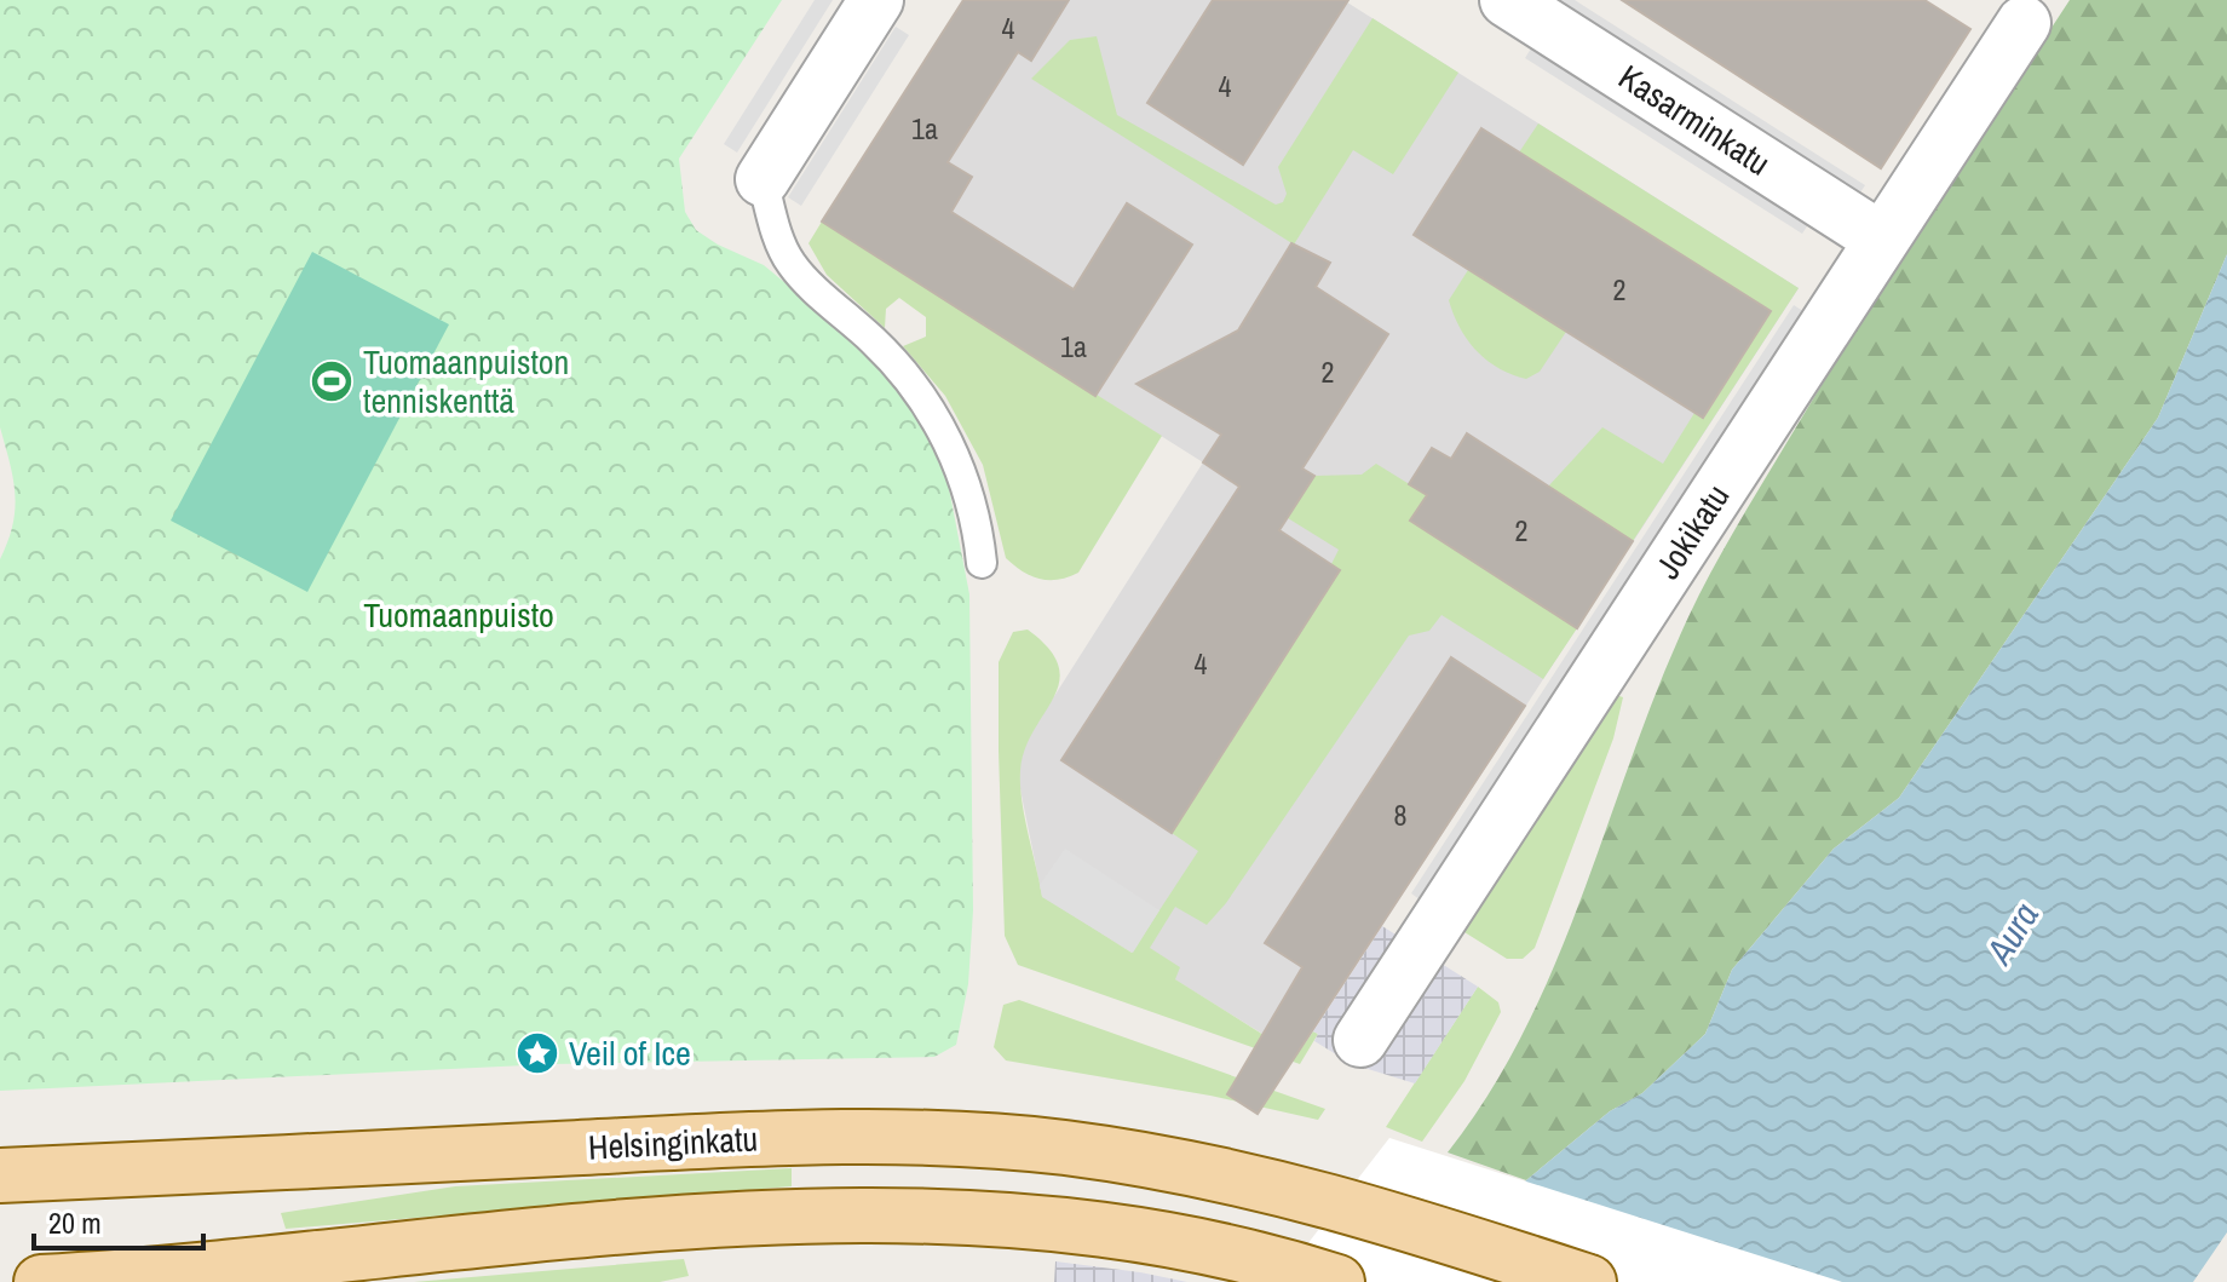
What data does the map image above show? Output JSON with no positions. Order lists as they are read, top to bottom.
{
  "streets": {
    "main road": ["Helsinginkatu"],
    "street": ["Kasarminkatu", "Jokikatu"]
  },
  "crossings": [
    ["Kasarminkatu", "Jokikatu"]
  ],
  "water": ["Aura"],
  "parks": ["Tuomaanpuisto"],
  "places": {
    "sports": ["Tuomaanpuiston tenniskenttä"],
    "place": ["Veil of Ice"]
  },
  "house_numbers": [
    "4",
    "4",
    "1a",
    "2",
    "1a",
    "2",
    "2",
    "4",
    "8"
  ],
  "scale_bar": "20 m"
}
